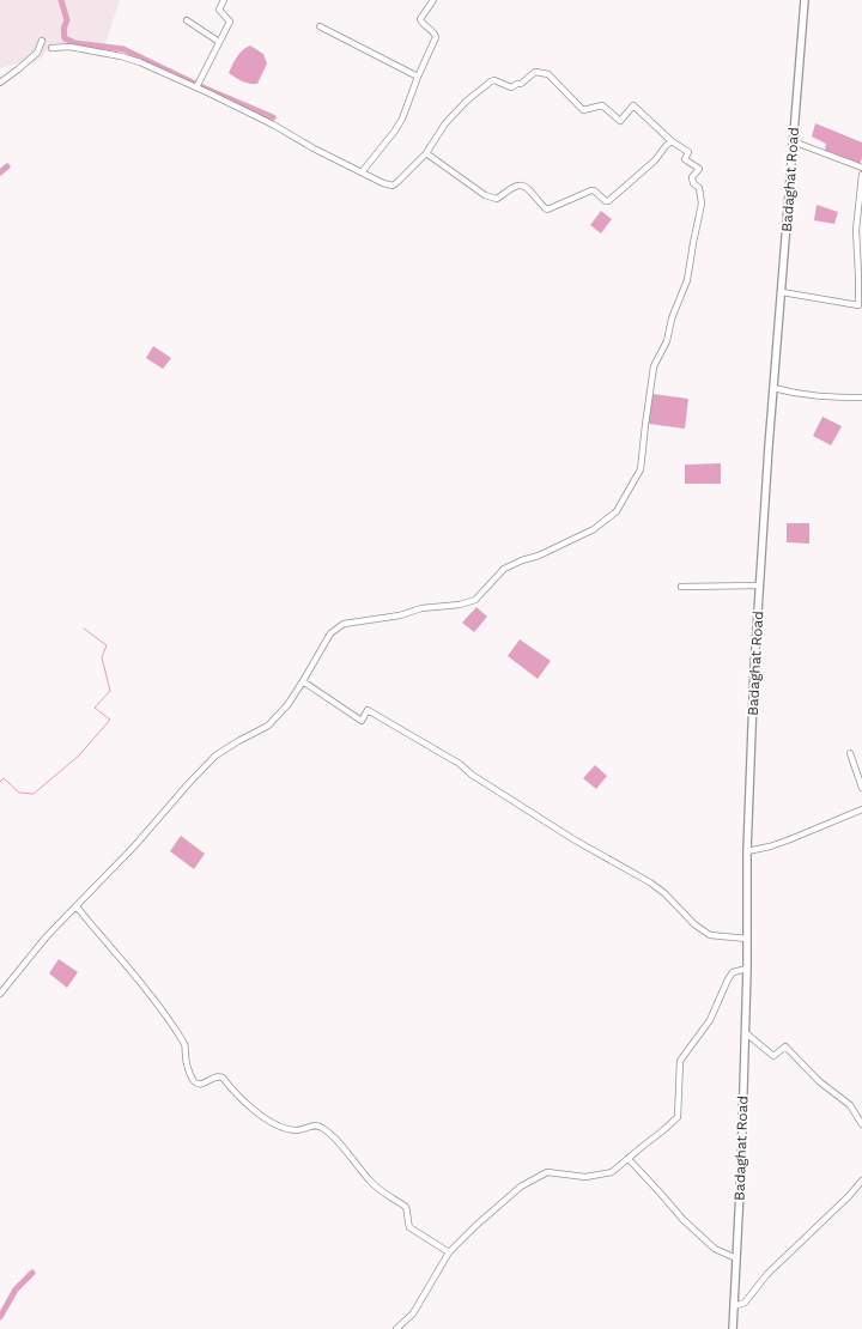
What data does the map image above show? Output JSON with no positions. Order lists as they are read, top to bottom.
{
  "streets": {
    "main road": ["Badaghat Road"]
  }
}
